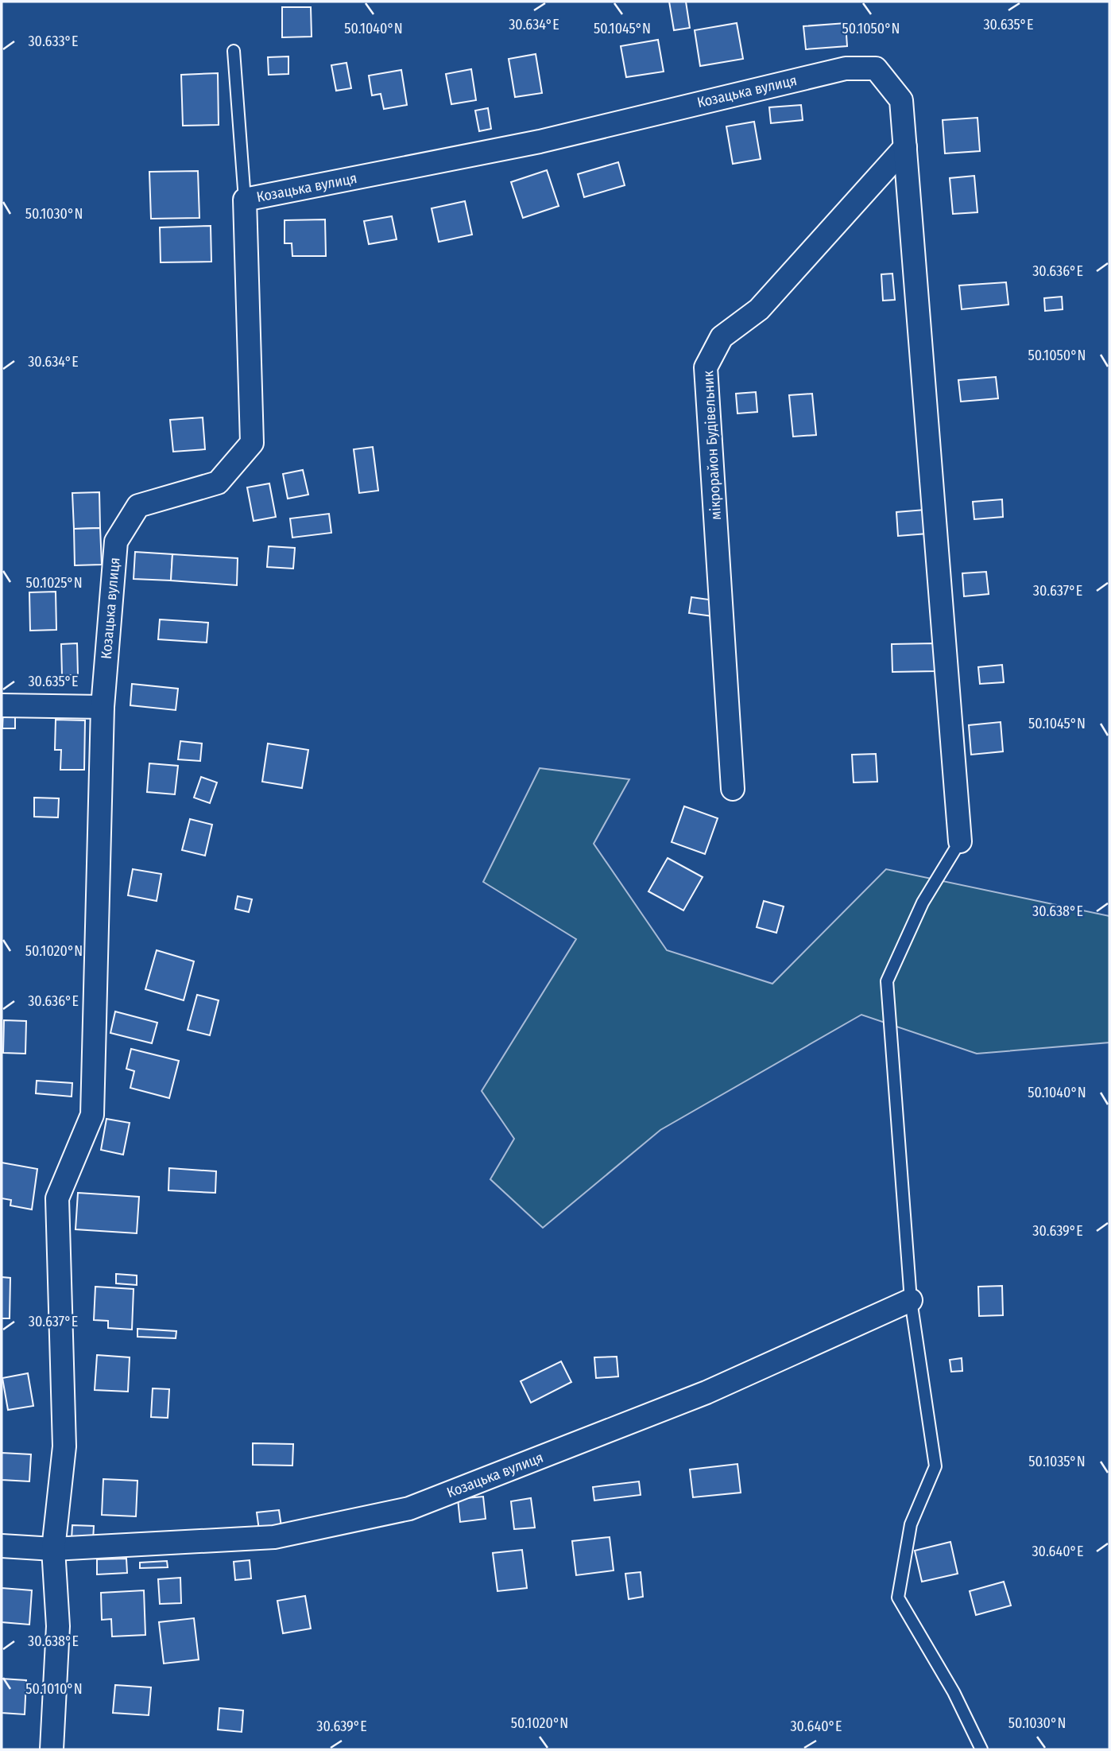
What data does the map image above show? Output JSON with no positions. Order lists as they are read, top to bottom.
{
  "streets": {
    "street": ["Козацька вулиця", "мікрорайон Будівельник"]
  },
  "crossings": [
    ["Козацька вулиця", "мікрорайон Будівельник"]
  ],
  "coordinates": [
    "30.635°E",
    "30.634°E",
    "50.1040°N",
    "50.1045°N",
    "50.1050°N",
    "30.633°E",
    "50.1030°N",
    "30.636°E",
    "50.1025°N",
    "30.637°E",
    "30.638°E",
    "50.1020°N",
    "30.639°E",
    "50.1035°N",
    "30.640°E",
    "50.1010°N"
  ]
}
